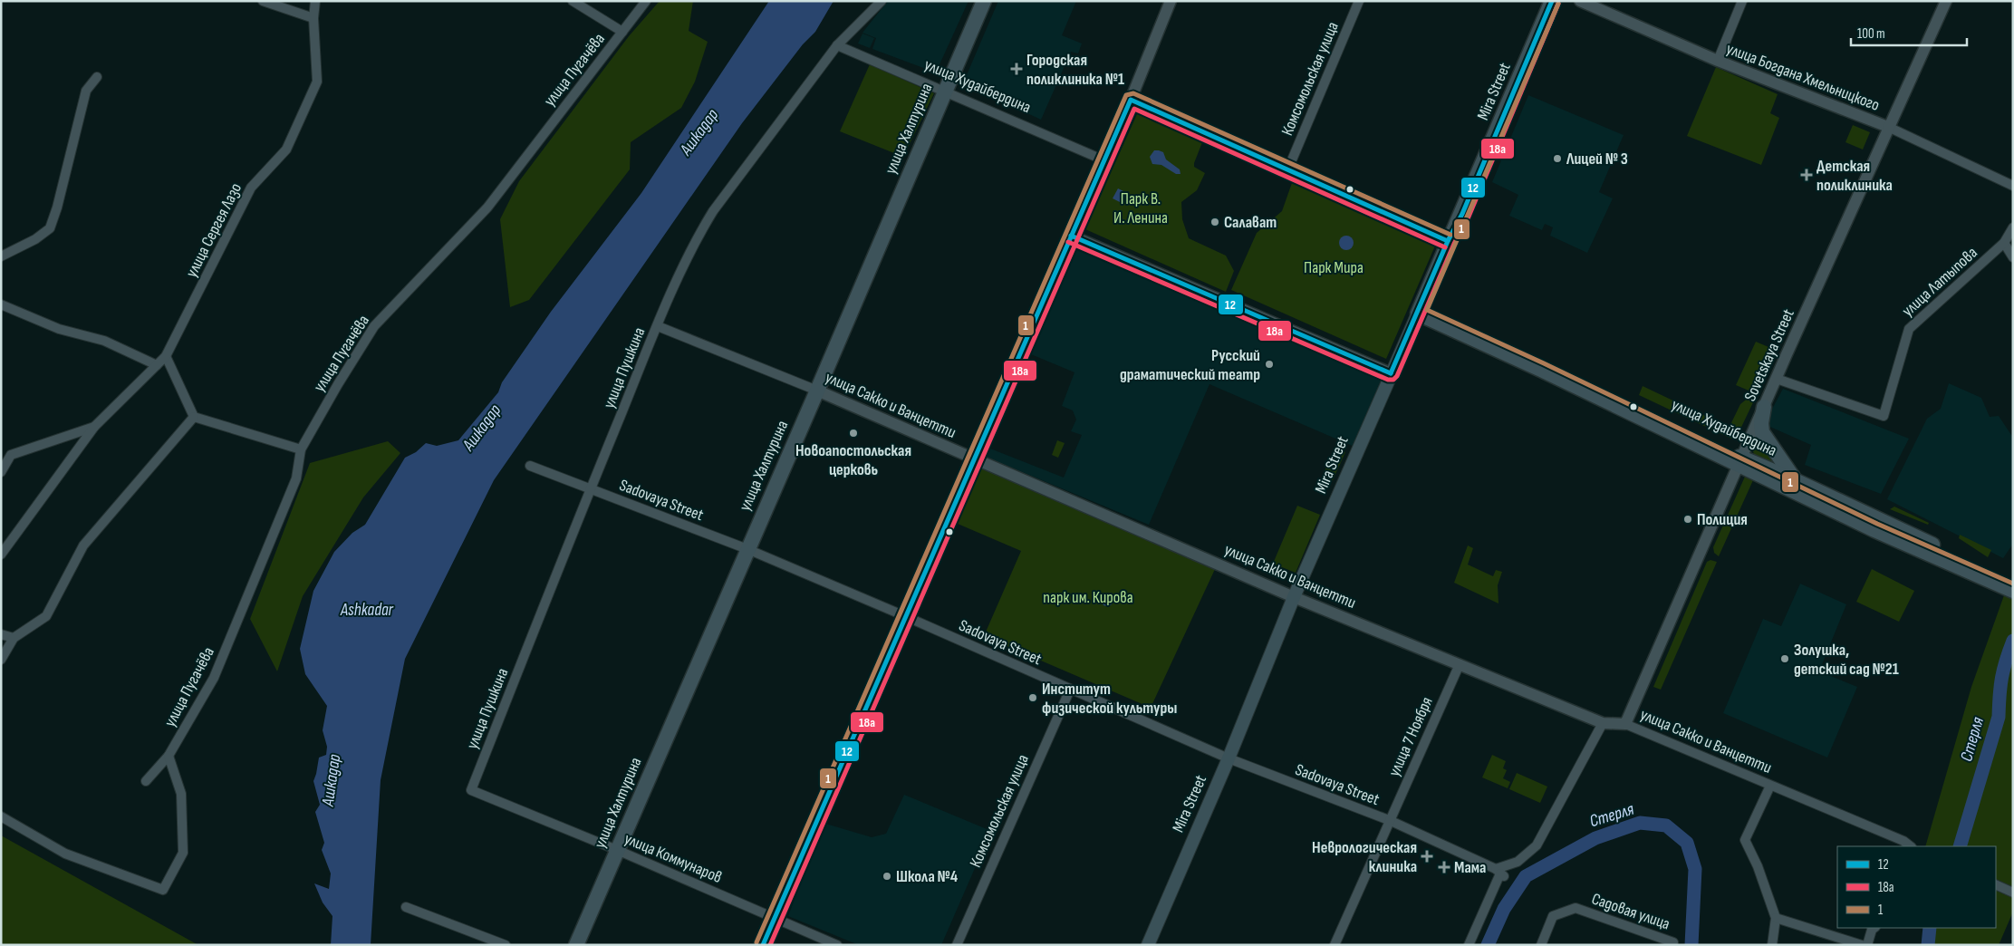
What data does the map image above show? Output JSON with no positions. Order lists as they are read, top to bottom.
{
  "streets": {
    "main road": ["улица Худайбердина", "Mira Street", "улица Халтурина"],
    "street": [
      "улица Пугачёва",
      "улица Богдана Хмельницкого",
      "Комсомольская улица",
      "улица Сергея Лазо",
      "улица Латыпова",
      "Sovetskaya Street",
      "улица Пушкина",
      "улица Сакко и Ванцетти",
      "Sadovaya Street",
      "улица 7 Ноября",
      "улица Коммунаров",
      "Садовая улица"
    ]
  },
  "crossings": [
    ["улица Богдана Хмельницкого", "Sovetskaya Street"],
    ["Комсомольская улица", "Sadovaya Street"],
    ["улица Худайбердина", "Mira Street"],
    ["улица Худайбердина", "улица Халтурина"],
    ["улица Худайбердина", "Sovetskaya Street"],
    ["улица Худайбердина", "улица Пушкина"],
    ["Mira Street", "улица Сакко и Ванцетти"],
    ["Mira Street", "Sadovaya Street"],
    ["улица Халтурина", "улица Сакко и Ванцетти"],
    ["улица Халтурина", "Sadovaya Street"],
    ["улица Халтурина", "улица Коммунаров"],
    ["улица Латыпова", "Sovetskaya Street"],
    ["Sovetskaya Street", "улица Сакко и Ванцетти"],
    ["улица Пушкина", "улица Сакко и Ванцетти"],
    ["улица Пушкина", "Sadovaya Street"],
    ["улица Пушкина", "улица Коммунаров"],
    ["улица Сакко и Ванцетти", "улица 7 Ноября"],
    ["Sadovaya Street", "улица 7 Ноября"]
  ],
  "water": ["Ашкадар", "Ashkadar", "Стерля"],
  "parks": ["Парк В. И. Ленина", "Парк Мира", "парк им. Кирова"],
  "places": {
    "health": [
      "Городская поликлиника №1",
      "Детская поликлиника",
      "Неврологическая клиника",
      "Мама"
    ],
    "other": [
      "Лицей № 3",
      "Салават",
      "Русский драматический театр",
      "Новоапостольская церковь",
      "Полиция",
      "Золушка, детский сад №21",
      "Институт физической культуры",
      "Школа №4"
    ]
  },
  "lines": ["transit line 12", "transit line 18а", "transit line 1"],
  "legend": ["12", "18а", "1"],
  "scale_bar": "100 m"
}
